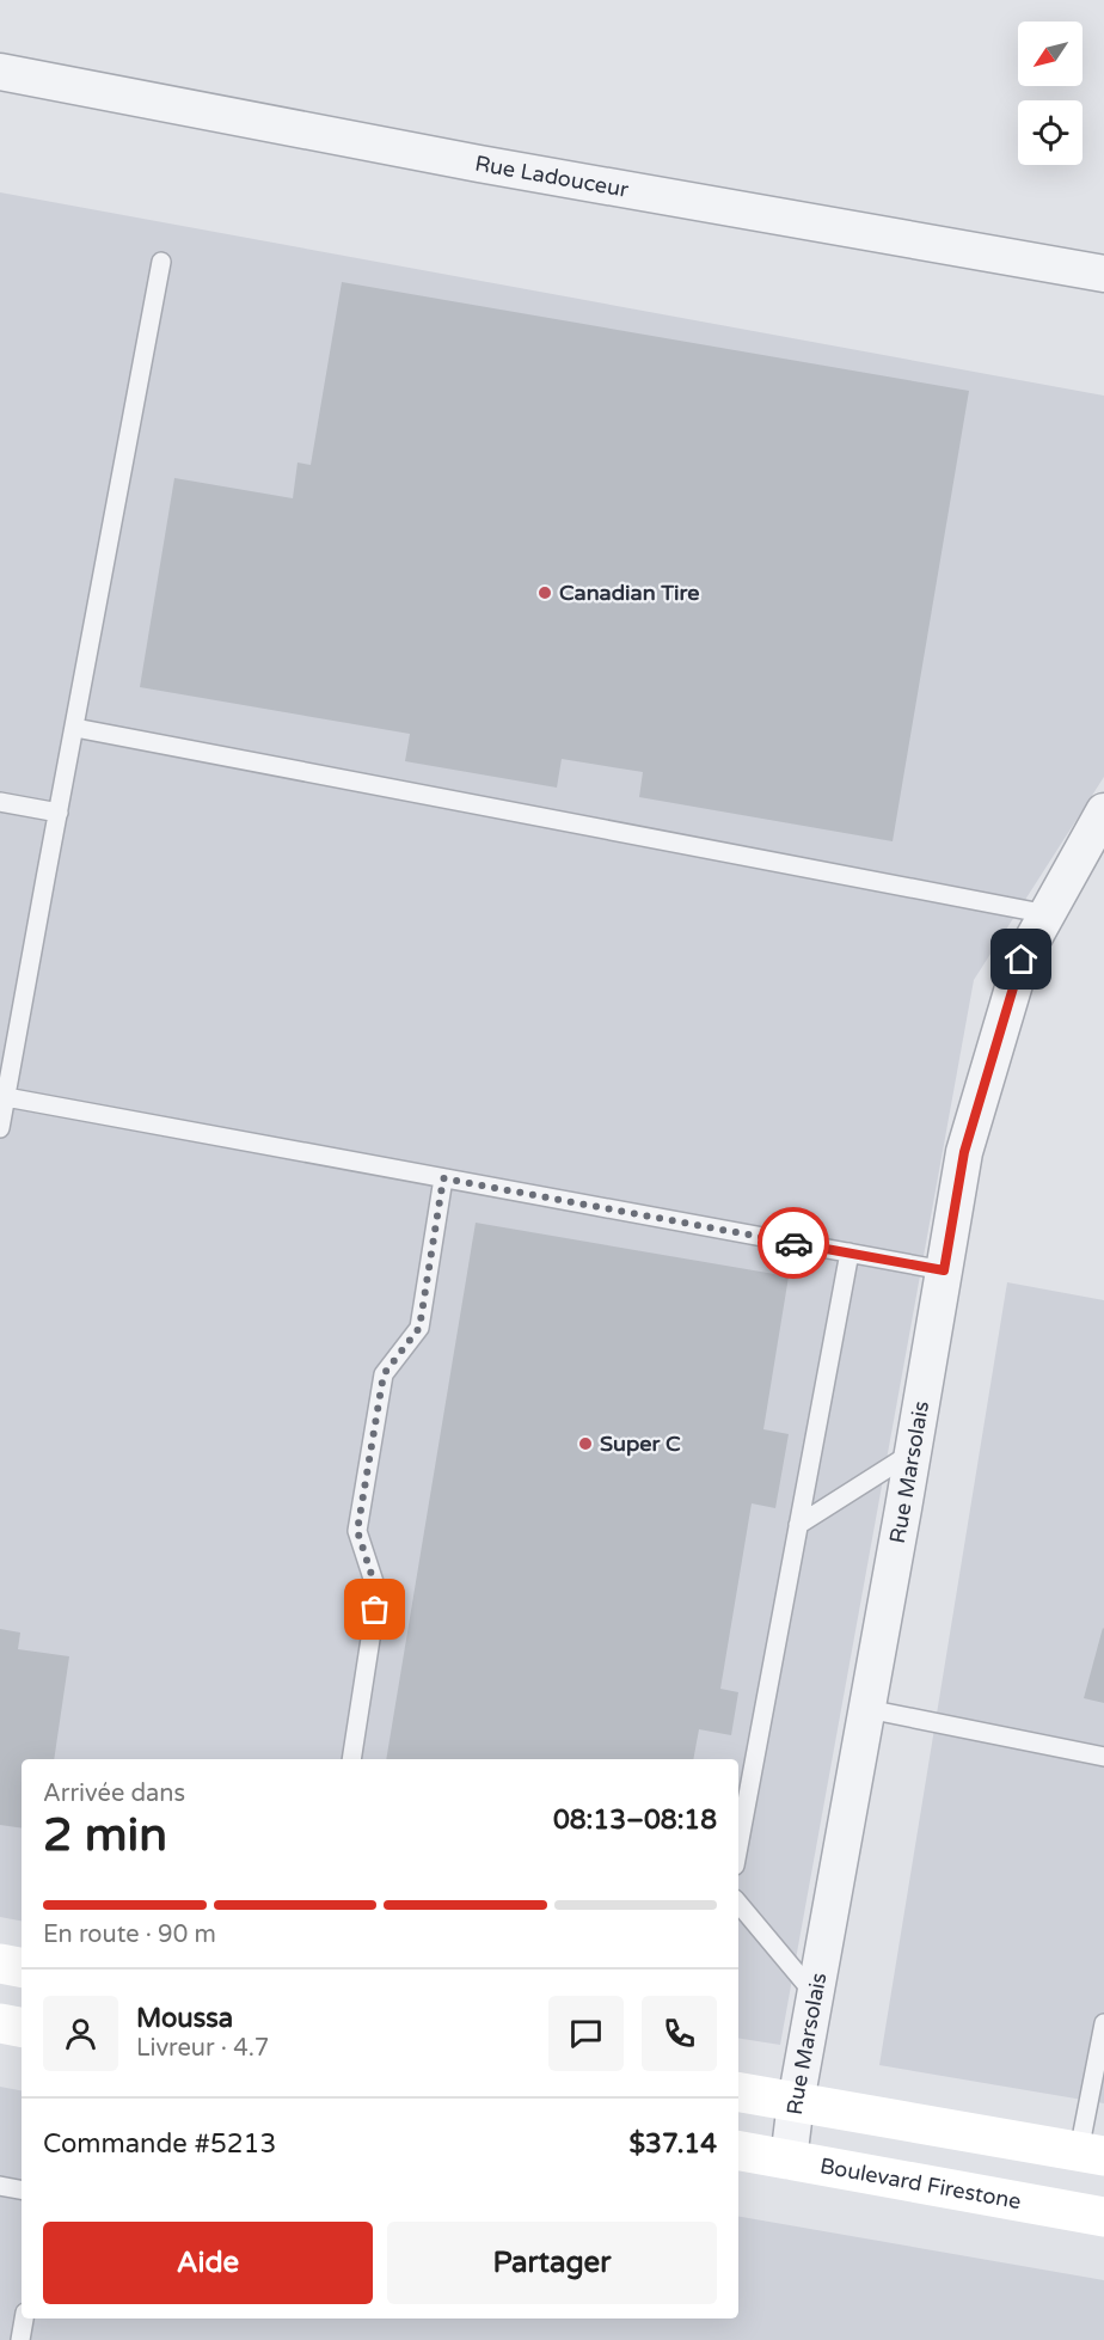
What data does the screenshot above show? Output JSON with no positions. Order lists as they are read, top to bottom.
{
  "streets": {
    "main road": ["Boulevard Firestone"],
    "street": ["Rue Ladouceur", "Rue Marsolais"]
  },
  "crossings": [
    ["Rue Marsolais", "Boulevard Firestone"]
  ],
  "places": ["Canadian Tire", "Super C"],
  "north": "bottom left",
  "page": {
    "heading": ["2 min", "Arrivée dans", "08:13–08:18"],
    "panel": [
      "Moussa",
      "Livreur · 4.7",
      "Commande #5213",
      "$37.14"
    ],
    "bar": "En route · 90 m",
    "buttons": ["Aide", "Partager"]
  }
}
